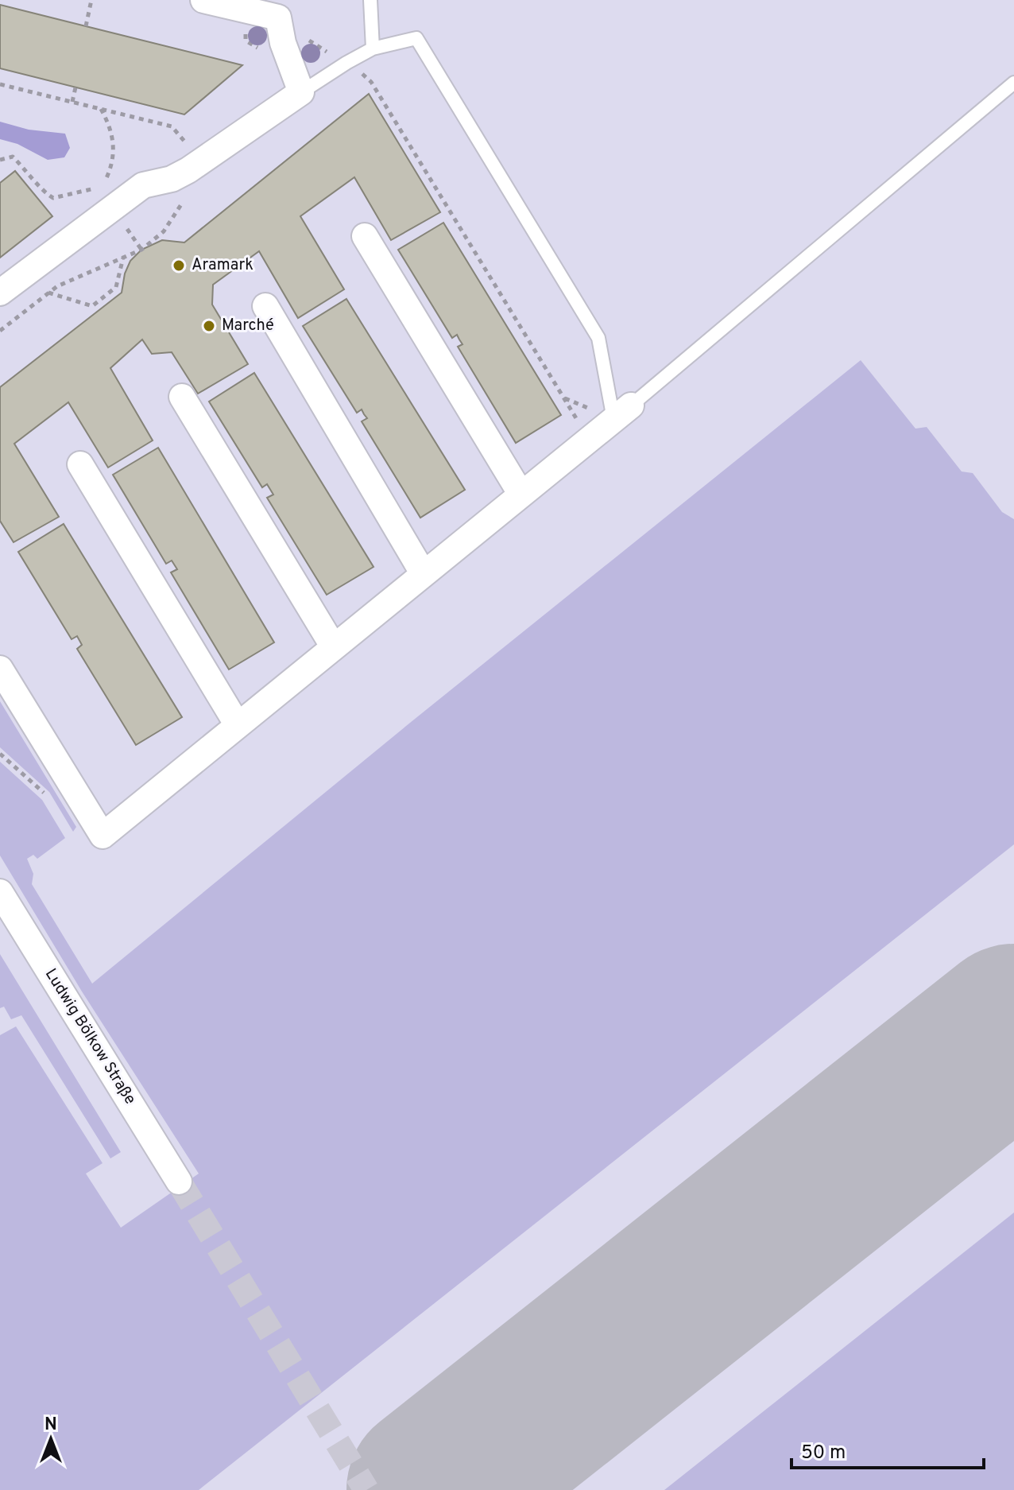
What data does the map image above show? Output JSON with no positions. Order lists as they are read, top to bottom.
{
  "streets": {
    "street": ["Ludwig Bölkow Straße"]
  },
  "places": ["Aramark", "Marché"],
  "scale_bar": "50 m",
  "north": "top"
}
